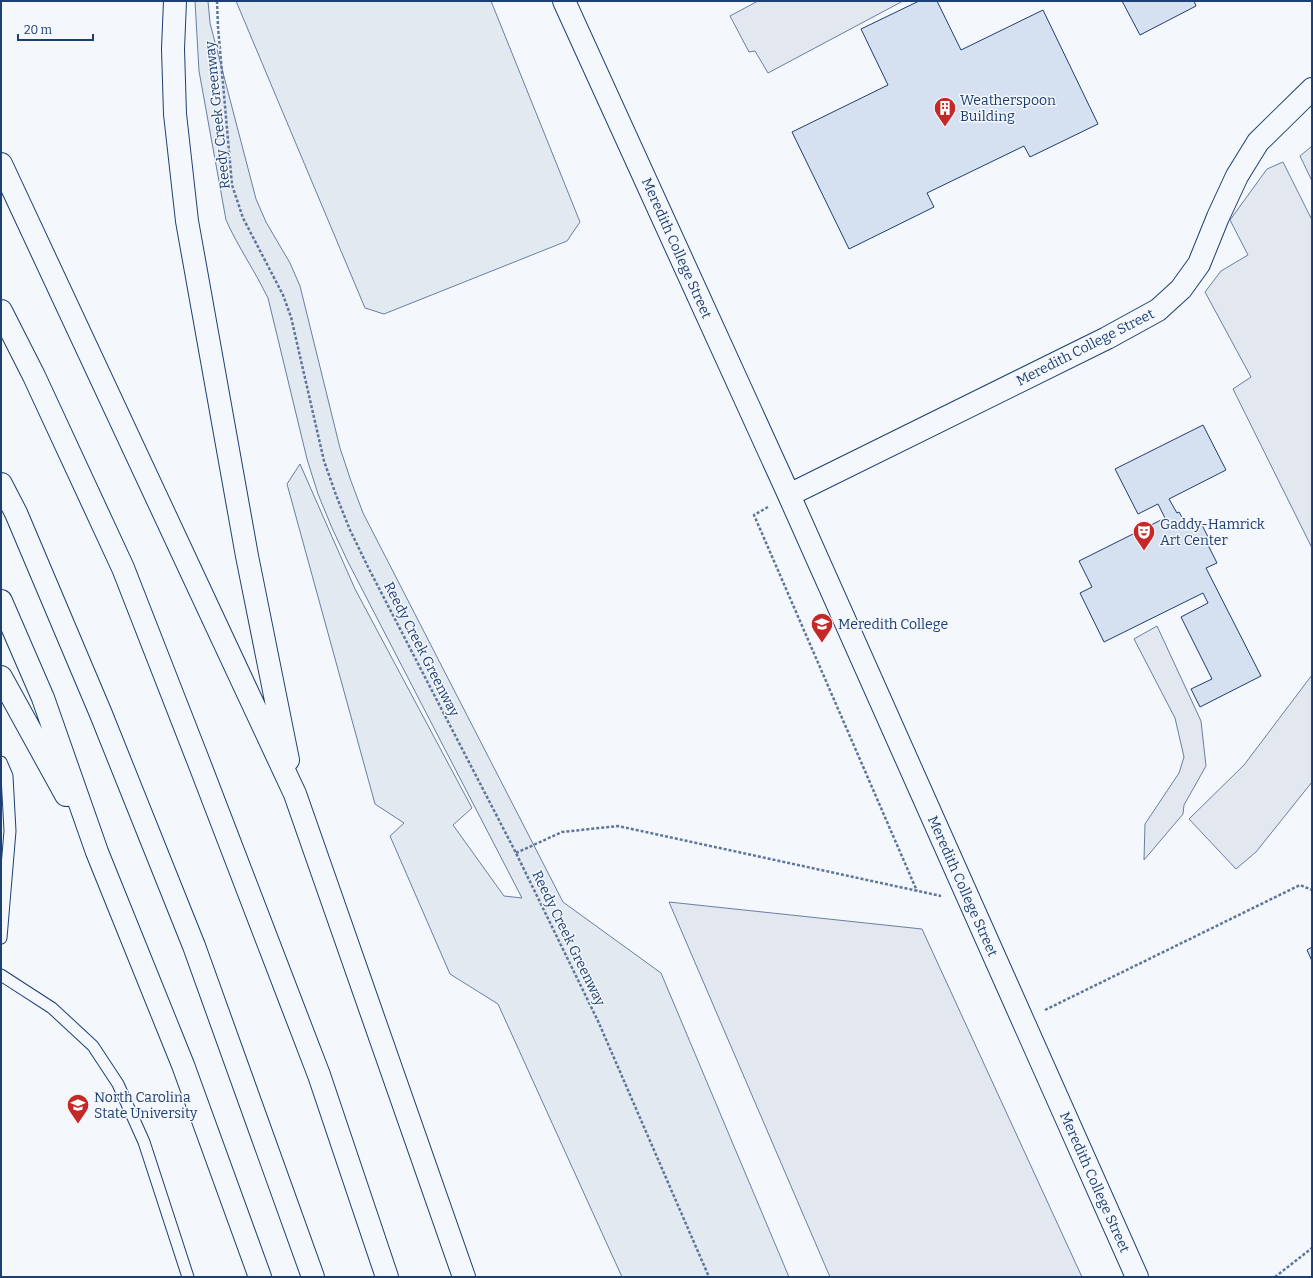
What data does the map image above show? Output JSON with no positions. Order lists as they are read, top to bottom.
{
  "streets": {
    "main road": ["Meredith College Street"],
    "path": ["Reedy Creek Greenway"]
  },
  "places": {
    "building": ["Weatherspoon Building"],
    "theatre": ["Gaddy-Hamrick Art Center"],
    "school or university": ["Meredith College", "North Carolina State University"]
  },
  "scale_bar": "20 m"
}
